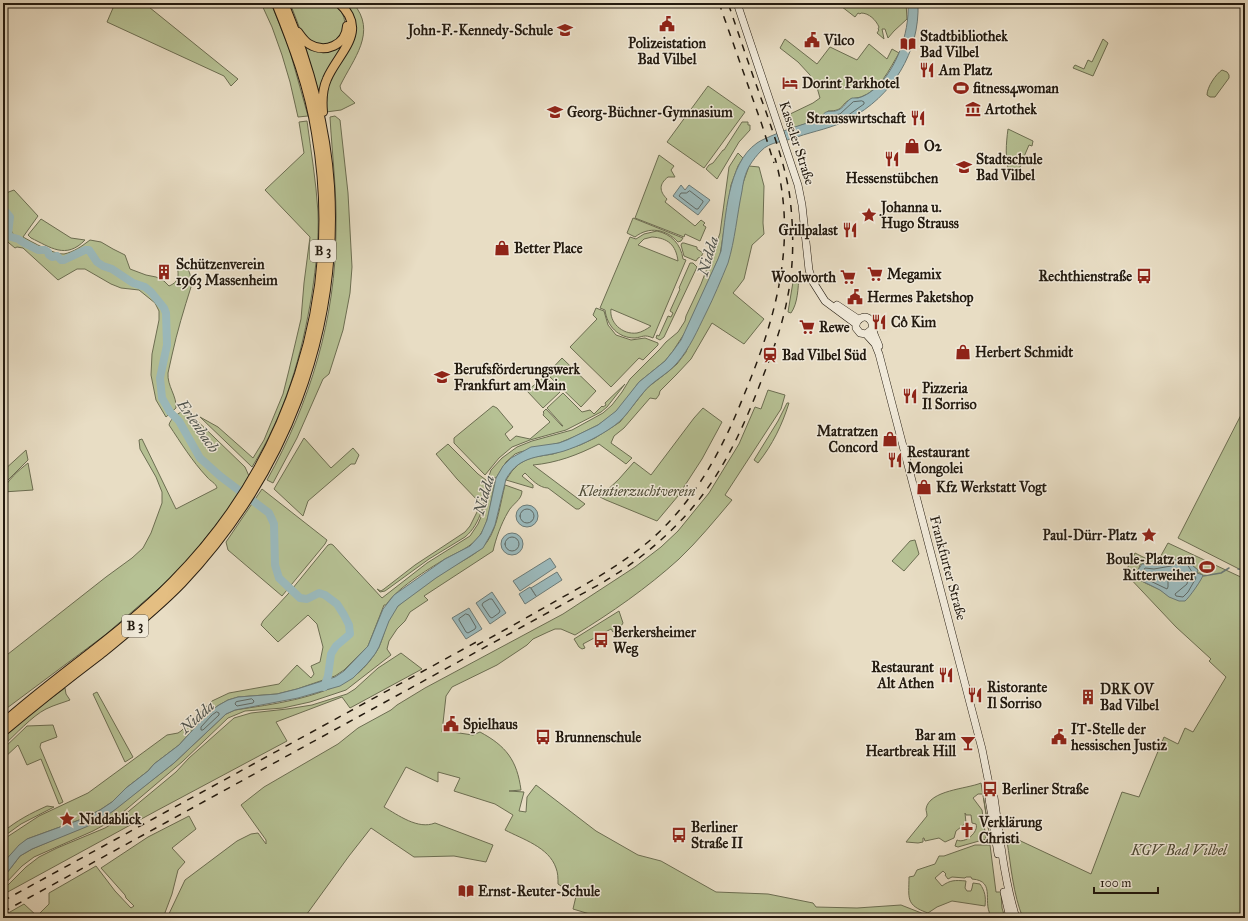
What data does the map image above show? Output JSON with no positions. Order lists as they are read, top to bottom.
{
  "streets": {
    "highway": ["B 3"],
    "main road": ["Kasseler Straße", "Frankfurter Straße"]
  },
  "crossings": [
    ["Kasseler Straße", "Frankfurter Straße"]
  ],
  "water": ["Nidda", "Erlenbach"],
  "parks": ["Kleintierzuchtverein", "KGV Bad Vilbel"],
  "places": {
    "public building": [
      "Polizeistation Bad Vilbel",
      "Vilco",
      "Hermes Paketshop",
      "Spielhaus",
      "IT-Stelle der hessischen Justiz"
    ],
    "school or university": [
      "John-F.-Kennedy-Schule",
      "Georg-Büchner-Gymnasium",
      "Stadtschule Bad Vilbel",
      "Berufsförderungswerk Frankfurt am Main"
    ],
    "library": ["Stadtbibliothek Bad Vilbel", "Ernst-Reuter-Schule"],
    "restaurant": [
      "Am Platz",
      "Strausswirtschaft",
      "Hessenstübchen",
      "Grillpalast",
      "Cô Kim",
      "Pizzeria Il Sorriso",
      "Restaurant Mongolei",
      "Restaurant Alt Athen",
      "Ristorante Il Sorriso"
    ],
    "hotel": ["Dorint Parkhotel"],
    "sports": ["fitness4woman", "Boule-Platz am Ritterweiher"],
    "museum": ["Artothek"],
    "shop": [
      "O2",
      "Better Place",
      "Herbert Schmidt",
      "Matratzen Concord",
      "Kfz Werkstatt Vogt"
    ],
    "place": ["Johanna u. Hugo Strauss", "Paul-Dürr-Platz", "Niddablick"],
    "building": ["Schützenverein 1963 Massenheim", "DRK OV Bad Vilbel"],
    "supermarket": ["Megamix", "Woolworth", "Rewe"],
    "bus stop": [
      "Rechthienstraße",
      "Berkersheimer Weg",
      "Brunnenschule",
      "Berliner Straße",
      "Berliner Straße II"
    ],
    "station": ["Bad Vilbel Süd"],
    "bar": ["Bar am Heartbreak Hill"],
    "church": ["Verklärung Christi"]
  },
  "scale_bar": "100 m"
}
